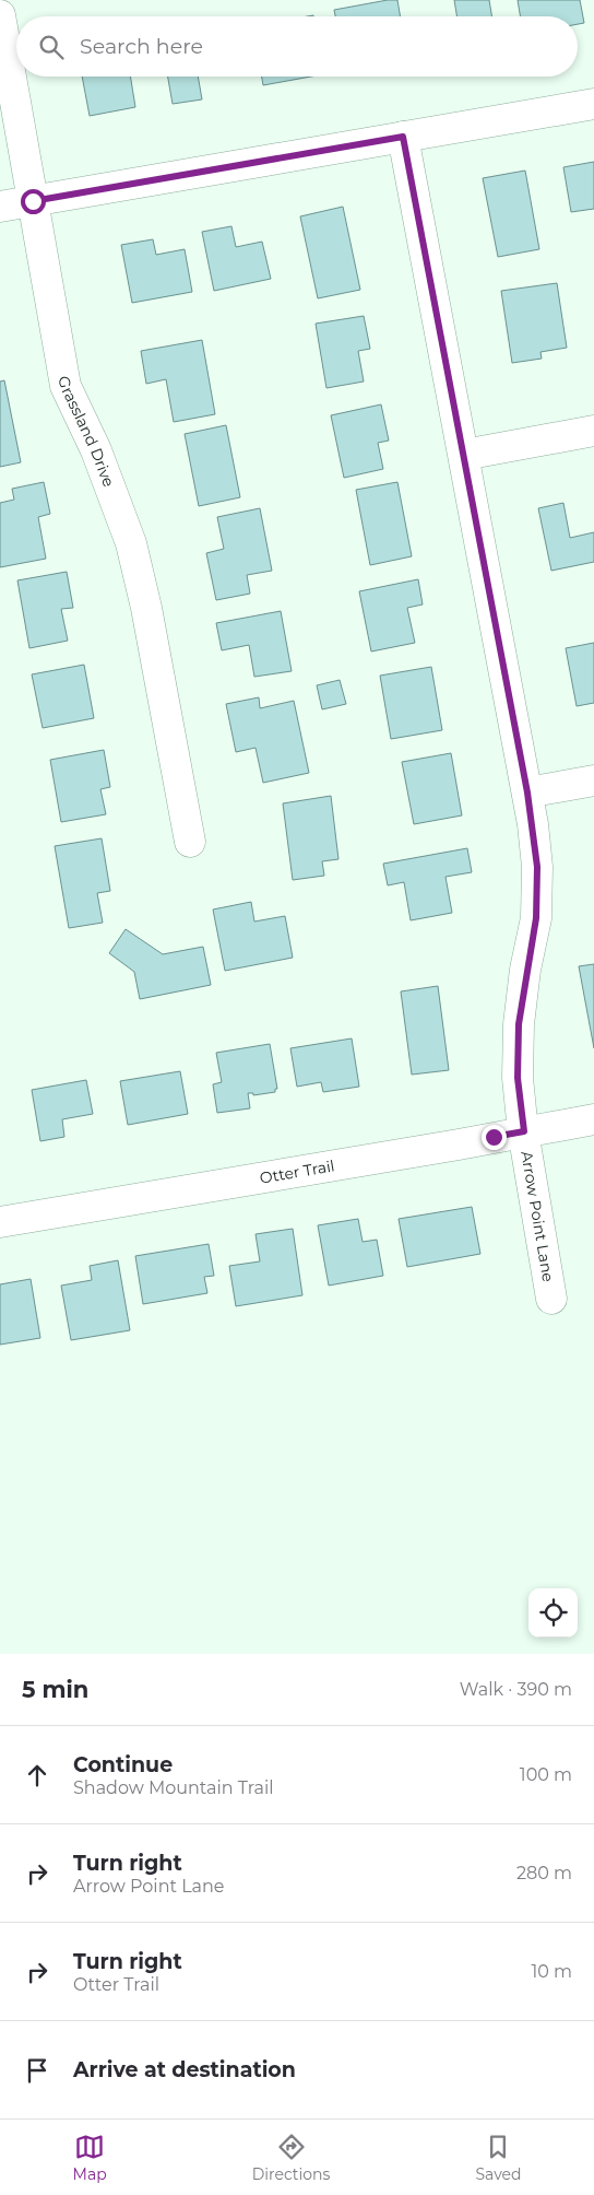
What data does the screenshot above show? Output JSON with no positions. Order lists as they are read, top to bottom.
{
  "streets": {
    "street": ["Grassland Drive", "Otter Trail", "Arrow Point Lane"]
  },
  "crossings": [
    ["Otter Trail", "Arrow Point Lane"]
  ],
  "page": {
    "search": "Search here",
    "heading": ["5 min", "Walk · 390 m"],
    "list": [
      ["Continue", "Shadow Mountain Trail", "100 m"],
      ["Turn right", "Arrow Point Lane", "280 m"],
      ["Turn right", "Otter Trail", "10 m"],
      "Arrive at destination"
    ],
    "nav": ["Map", "Directions", "Saved"]
  }
}
